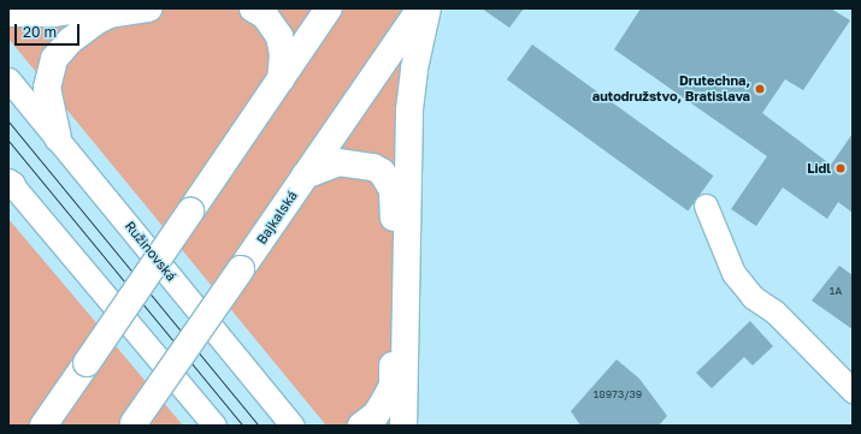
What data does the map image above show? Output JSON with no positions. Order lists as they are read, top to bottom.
{
  "streets": {
    "main road": ["Bajkalská"],
    "street": ["Ružinovská"]
  },
  "places": ["Drutechna, autodružstvo, Bratislava", "Lidl"],
  "house_numbers": ["1A", "18973/39"],
  "scale_bar": "20 m"
}
